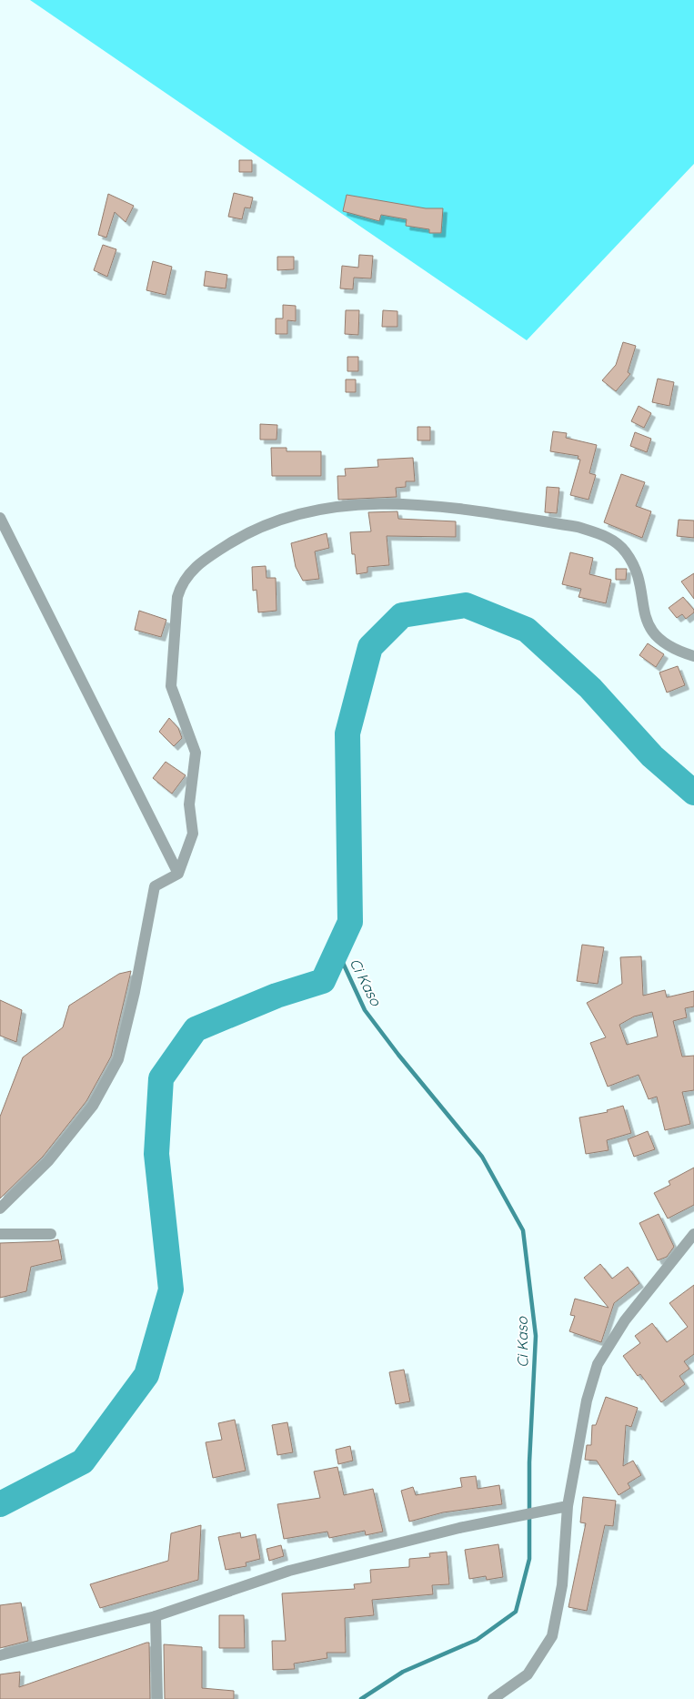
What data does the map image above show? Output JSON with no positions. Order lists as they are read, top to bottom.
{
  "water": ["Ci Kaso"]
}
